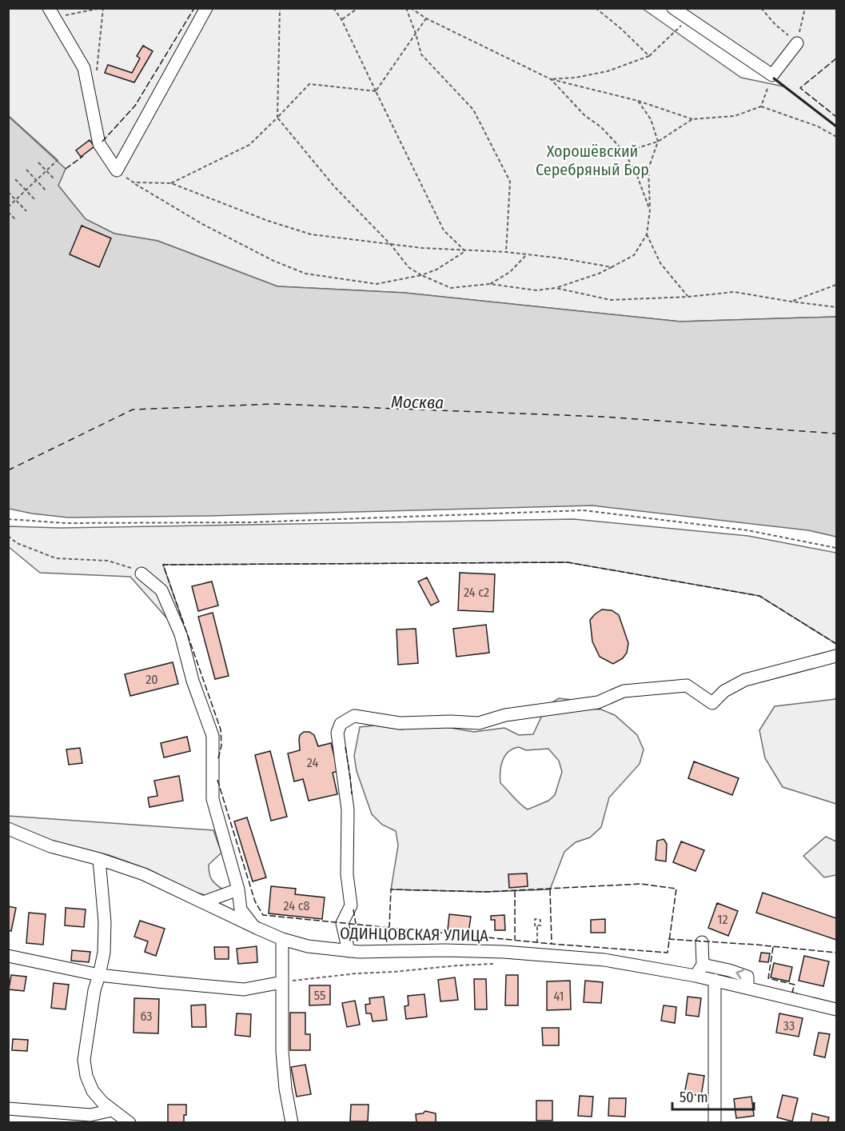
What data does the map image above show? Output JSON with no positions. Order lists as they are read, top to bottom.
{
  "streets": {
    "street": ["ОДИНЦОВСКАЯ УЛИЦА"]
  },
  "water": ["Москва"],
  "parks": ["Хорошёвский Серебряный Бор"],
  "house_numbers": [
    "24 с2",
    "20",
    "24",
    "24 с8",
    "12",
    "55",
    "41",
    "63",
    "33"
  ],
  "scale_bar": "50 m"
}
